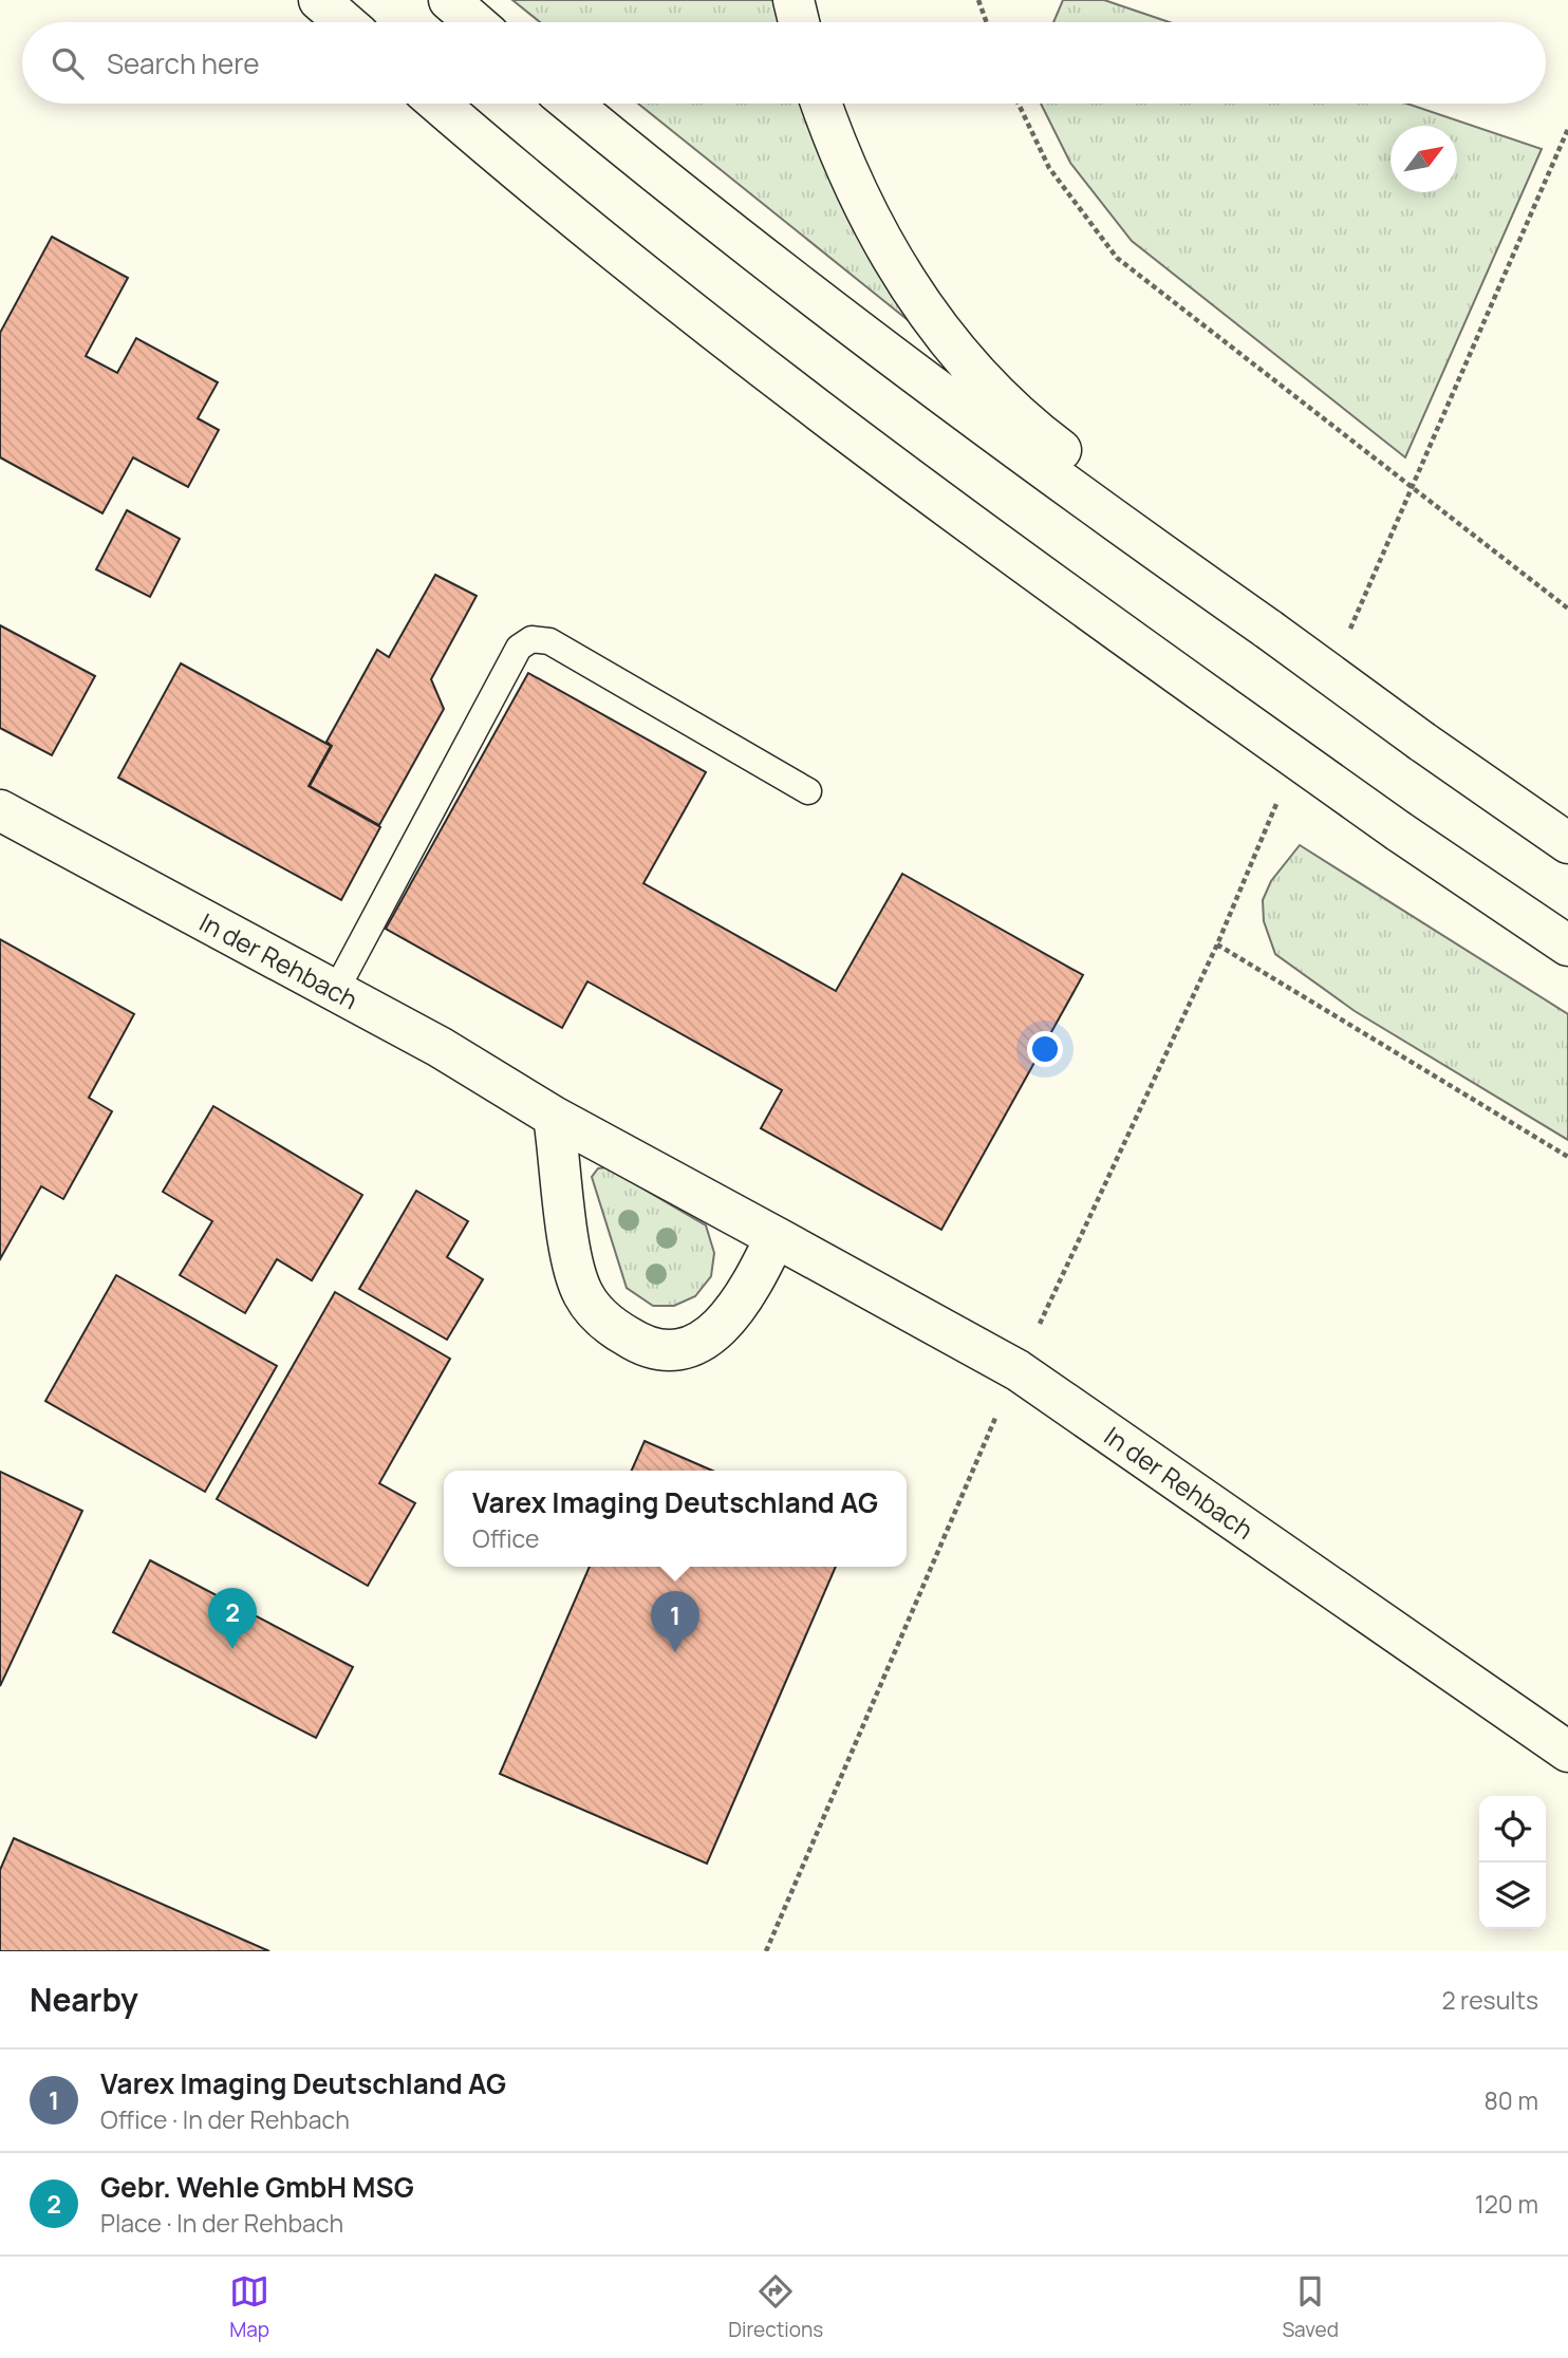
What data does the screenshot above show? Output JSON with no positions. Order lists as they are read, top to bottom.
{
  "streets": {
    "main road": ["In der Rehbach"]
  },
  "north": "top right",
  "page": {
    "search": "Search here",
    "popup": ["Varex Imaging Deutschland AG", "Office"],
    "pins": ["2", "1"],
    "heading": ["Nearby", "2 results"],
    "list": [
      {
        "mark": "1",
        "name": "Varex Imaging Deutschland AG",
        "note": "Office · In der Rehbach",
        "value": "80 m"
      },
      {
        "mark": "2",
        "name": "Gebr. Wehle GmbH MSG",
        "note": "Place · In der Rehbach",
        "value": "120 m"
      }
    ],
    "nav": ["Map", "Directions", "Saved"]
  }
}
